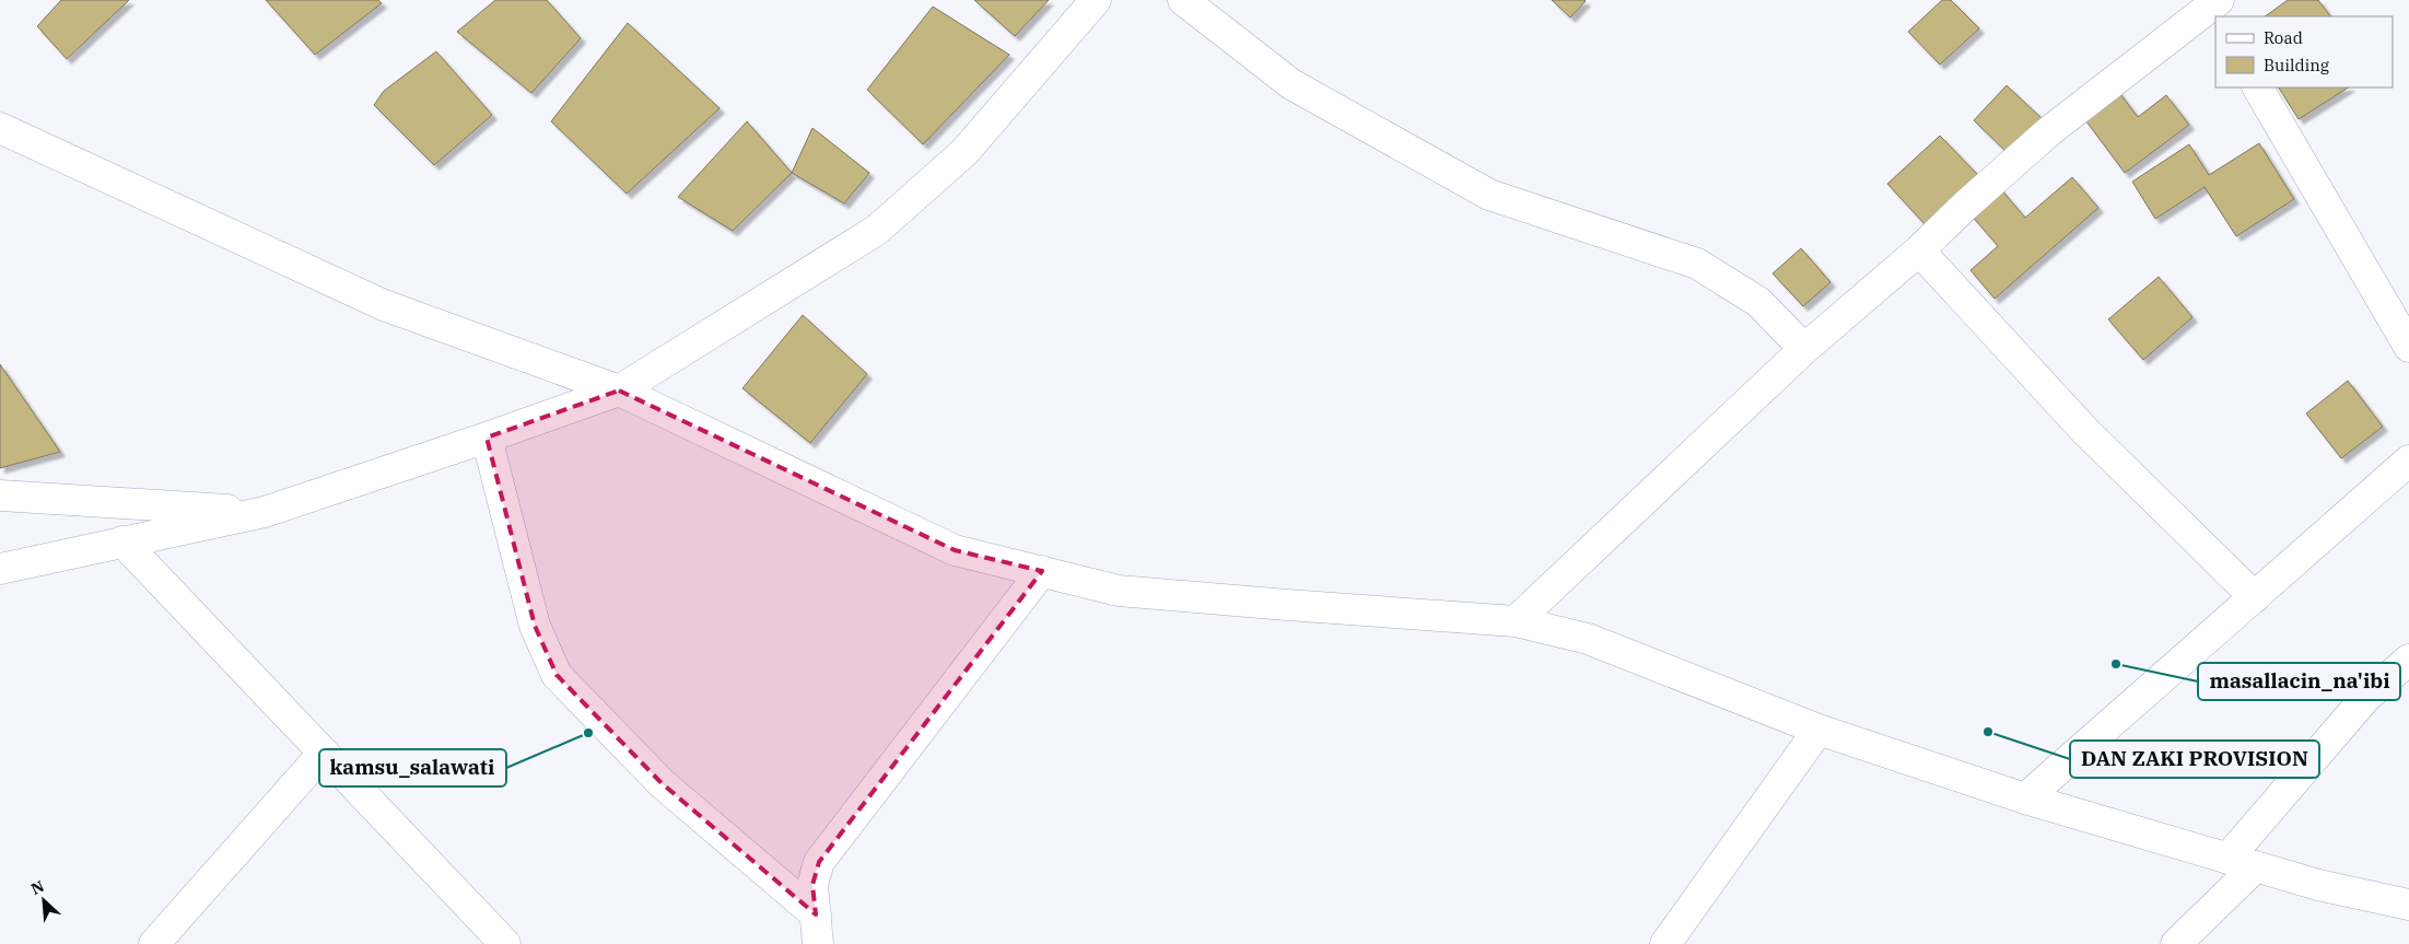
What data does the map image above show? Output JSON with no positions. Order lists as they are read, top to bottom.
{
  "places": ["masallacin_na'ibi", "DAN ZAKI PROVISION", "kamsu_salawati"],
  "legend": ["Road", "Building"],
  "north": "top left"
}
